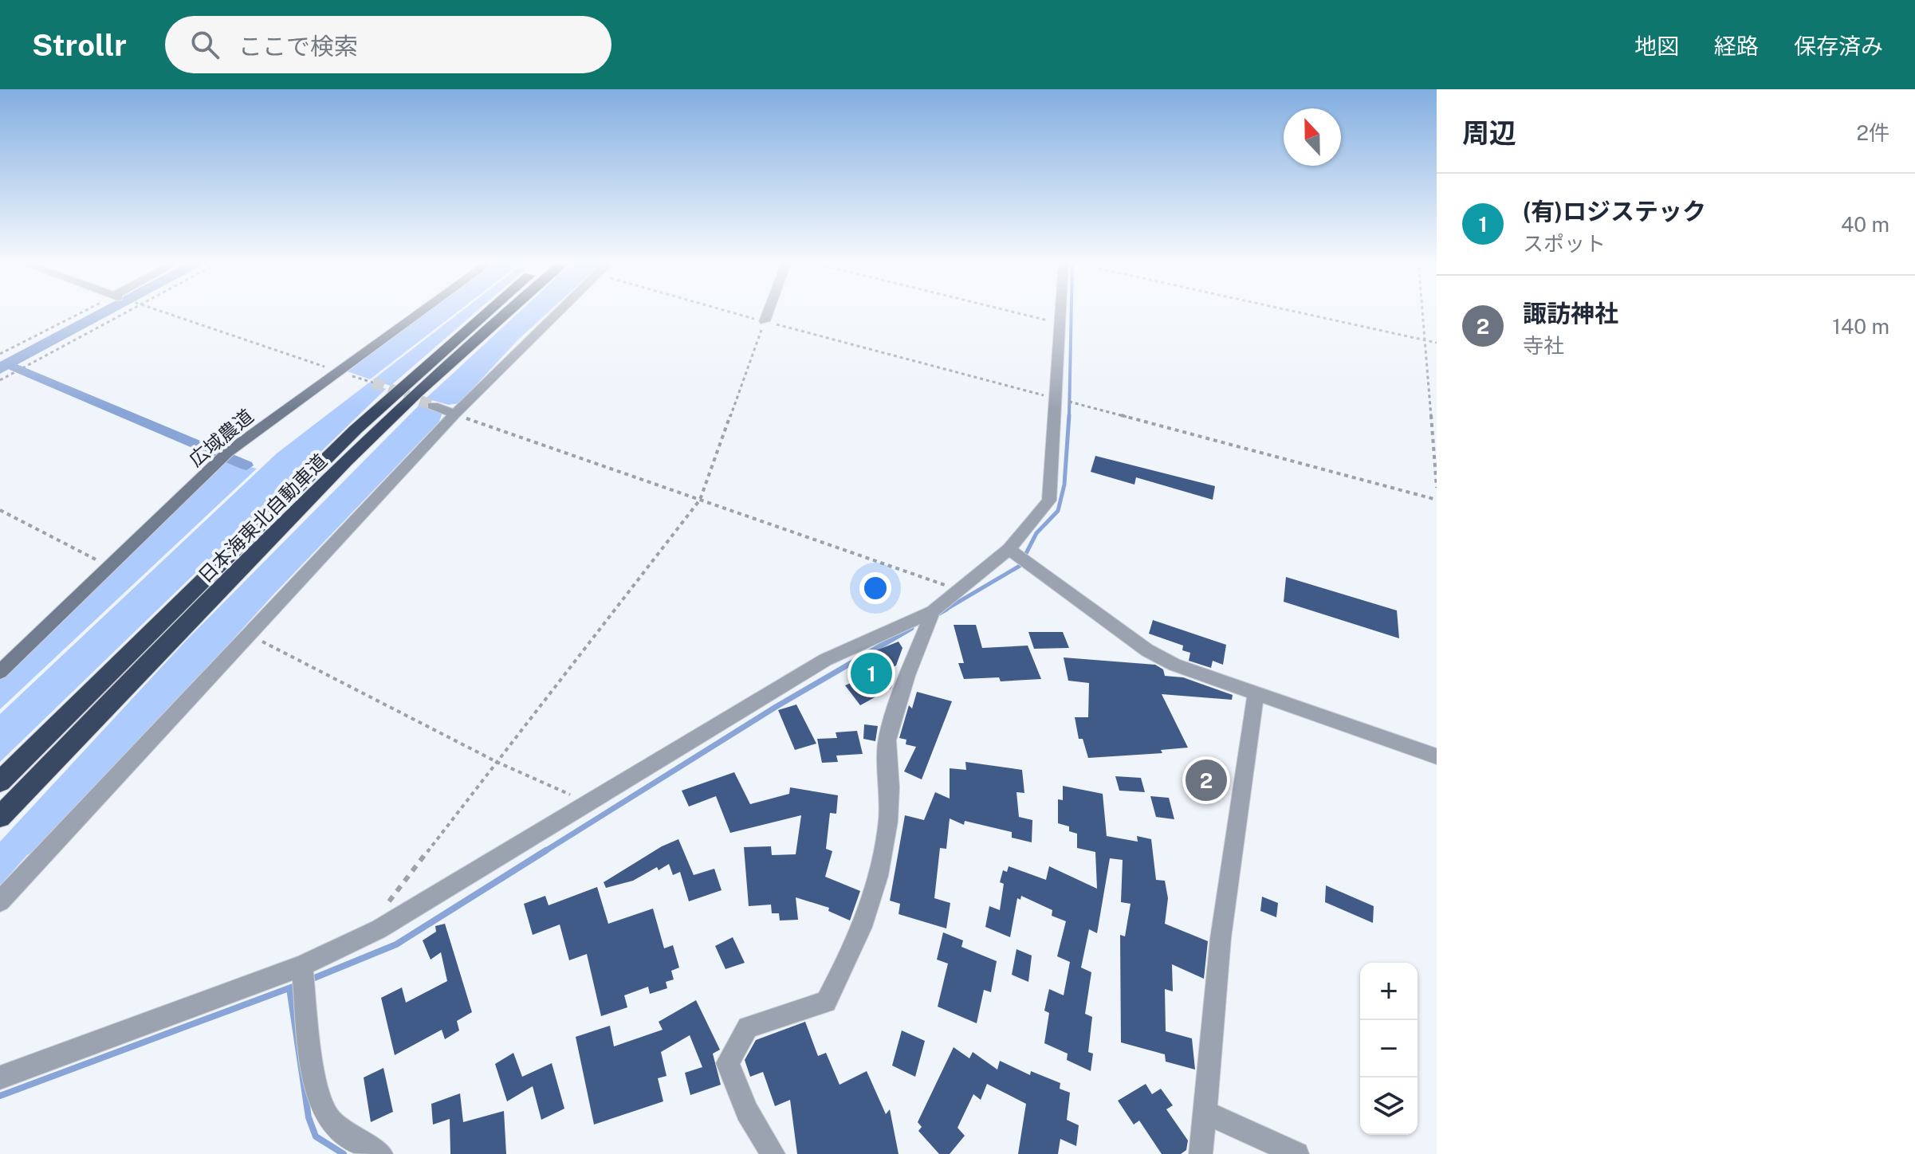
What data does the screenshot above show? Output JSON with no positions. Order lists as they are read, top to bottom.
{
  "streets": {
    "highway": ["日本海東北自動車道"],
    "street": ["広域農道"]
  },
  "north": "top",
  "page": {
    "header": "Strollr",
    "search": "ここで検索",
    "nav": ["地図", "経路", "保存済み"],
    "heading": ["周辺", "2件"],
    "list": [
      {
        "mark": "1",
        "name": "(有)ロジステック",
        "note": "スポット",
        "value": "40 m"
      },
      {
        "mark": "2",
        "name": "諏訪神社",
        "note": "寺社",
        "value": "140 m"
      }
    ],
    "pins": ["1", "2"],
    "map_buttons": ["+", "−"]
  }
}
